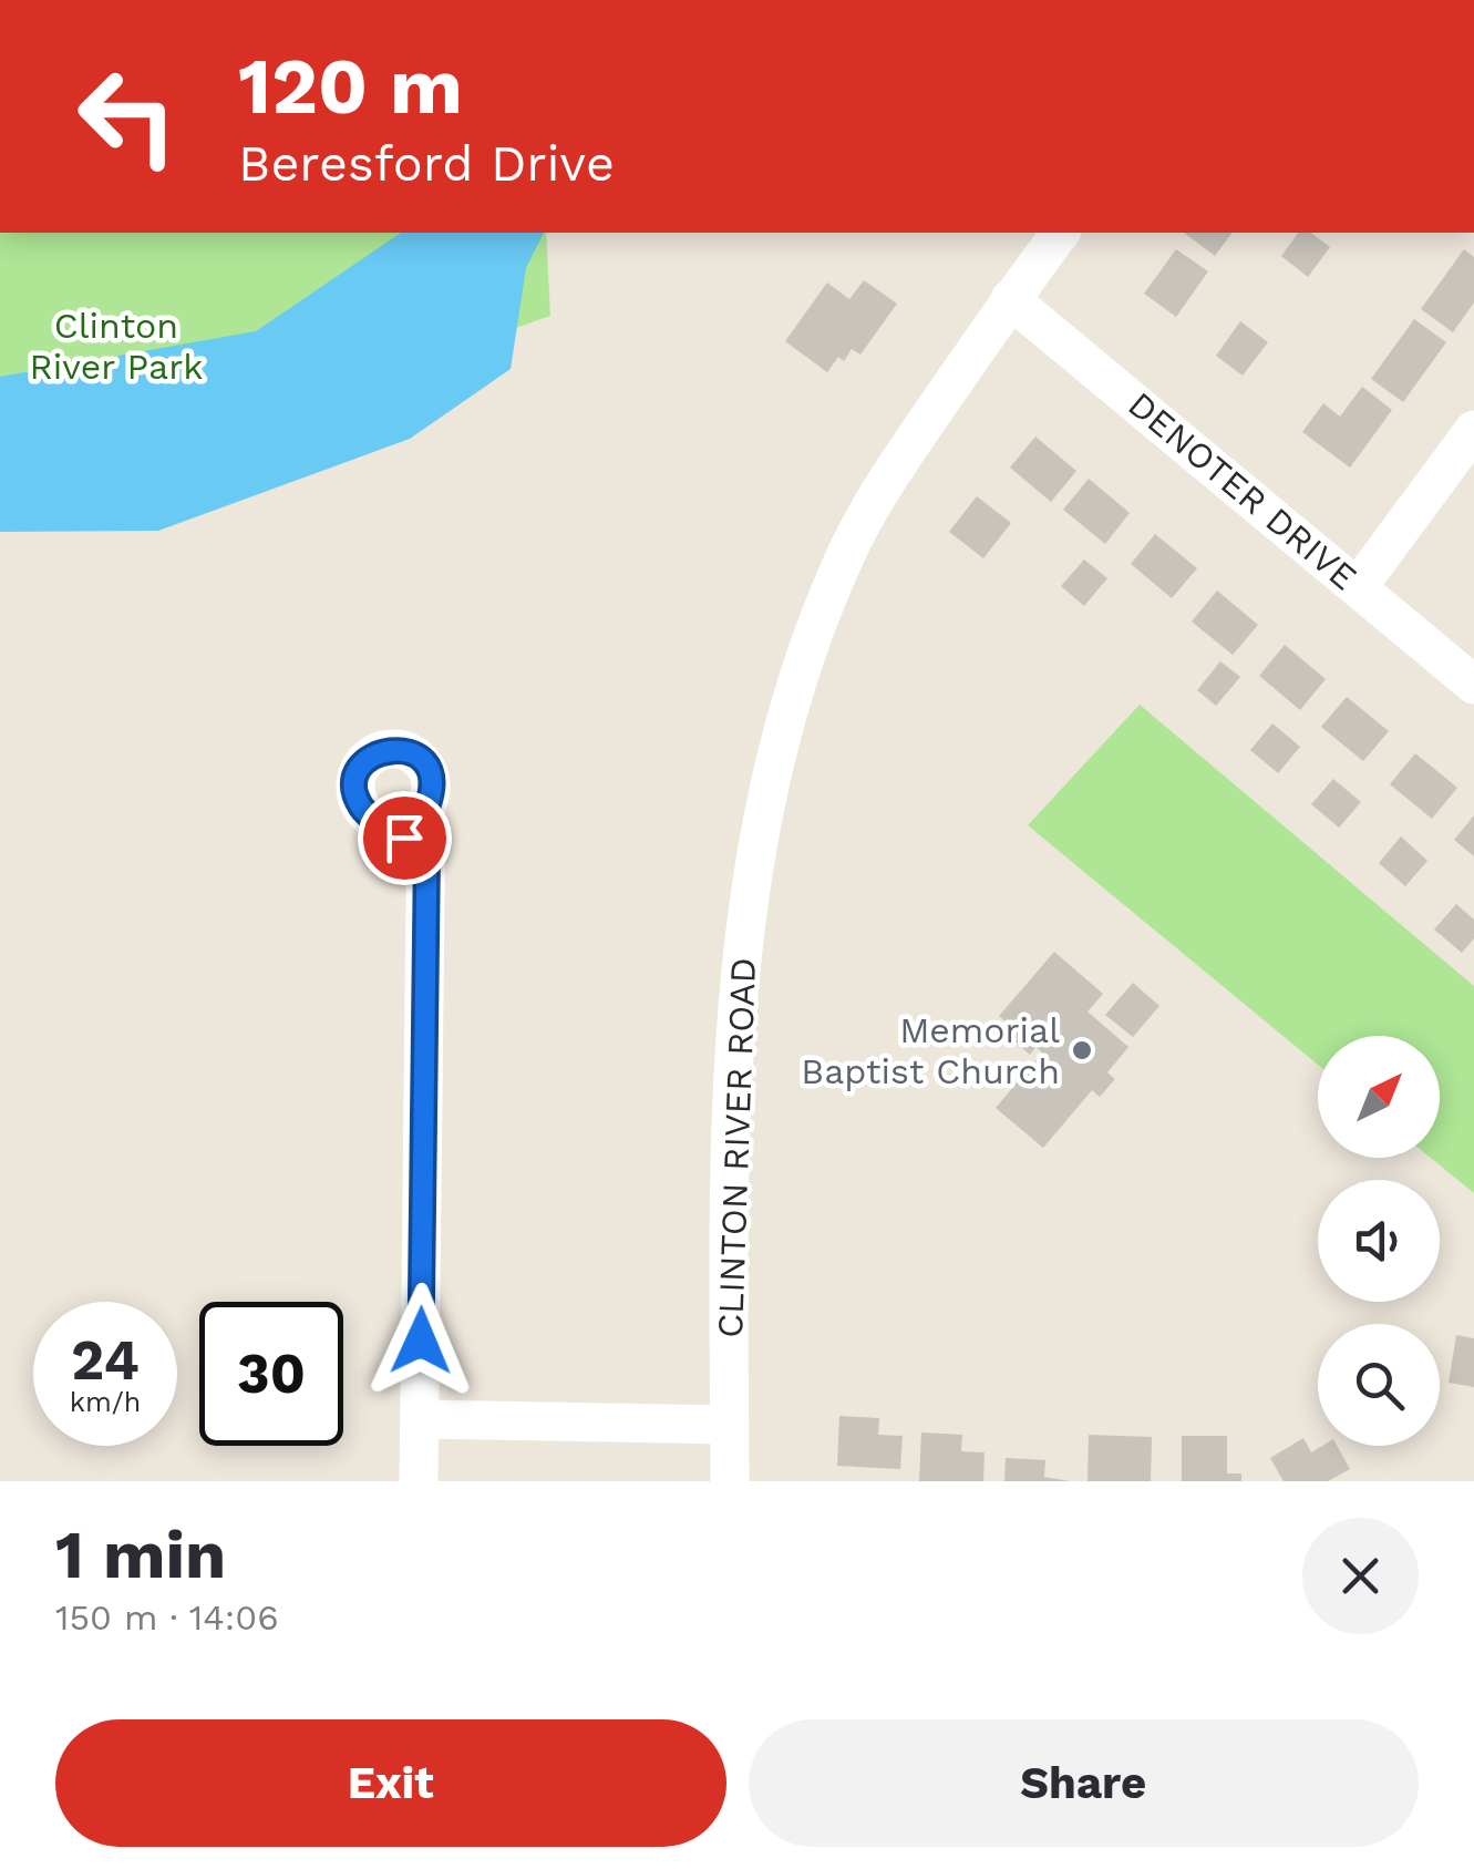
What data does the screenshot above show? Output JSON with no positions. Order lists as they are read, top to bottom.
{
  "streets": {
    "street": ["DENOTER DRIVE", "CLINTON RIVER ROAD"]
  },
  "crossings": [
    ["DENOTER DRIVE", "CLINTON RIVER ROAD"]
  ],
  "parks": ["Clinton River Park"],
  "places": ["Memorial Baptist Church"],
  "north": "top right",
  "page": {
    "turn": ["120 m", "Beresford Drive"],
    "speed": "24 km/h",
    "limit": "30",
    "heading": ["1 min", "150 m · 14:06"],
    "buttons": ["Exit", "Share"]
  }
}
